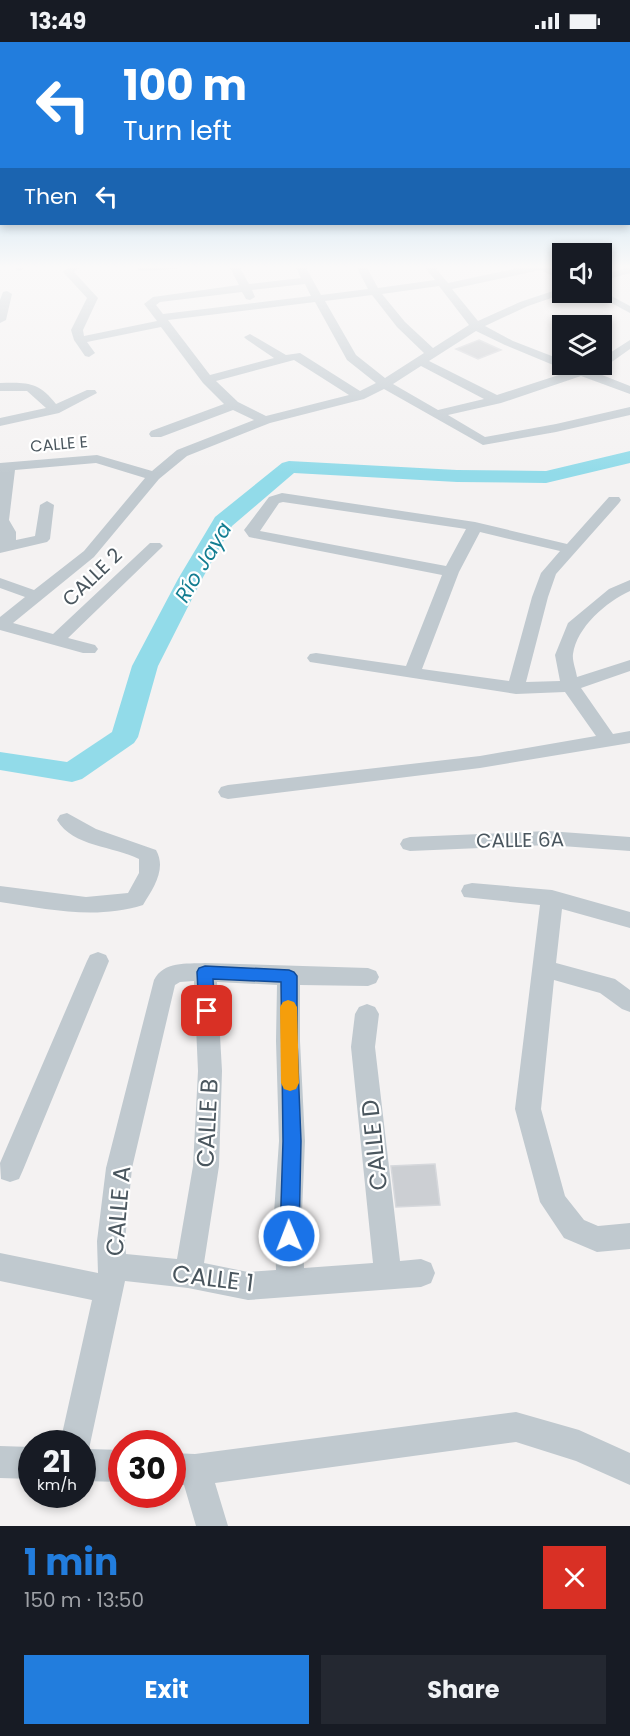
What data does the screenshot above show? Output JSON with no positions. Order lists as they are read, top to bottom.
{
  "streets": {
    "street": [
      "CALLE E",
      "CALLE 2",
      "CALLE 6A",
      "CALLE B",
      "CALLE D",
      "CALLE A",
      "CALLE 1"
    ]
  },
  "crossings": [
    ["CALLE B", "CALLE A"],
    ["CALLE B", "CALLE 1"],
    ["CALLE D", "CALLE 1"],
    ["CALLE A", "CALLE 1"]
  ],
  "water": ["Río Jaya"],
  "page": {
    "status": "13:49",
    "turn": ["100 m", "Turn left"],
    "then": "Then",
    "speed": "21 km/h",
    "limit": "30",
    "heading": ["1 min", "150 m · 13:50"],
    "buttons": ["Exit", "Share"]
  }
}
